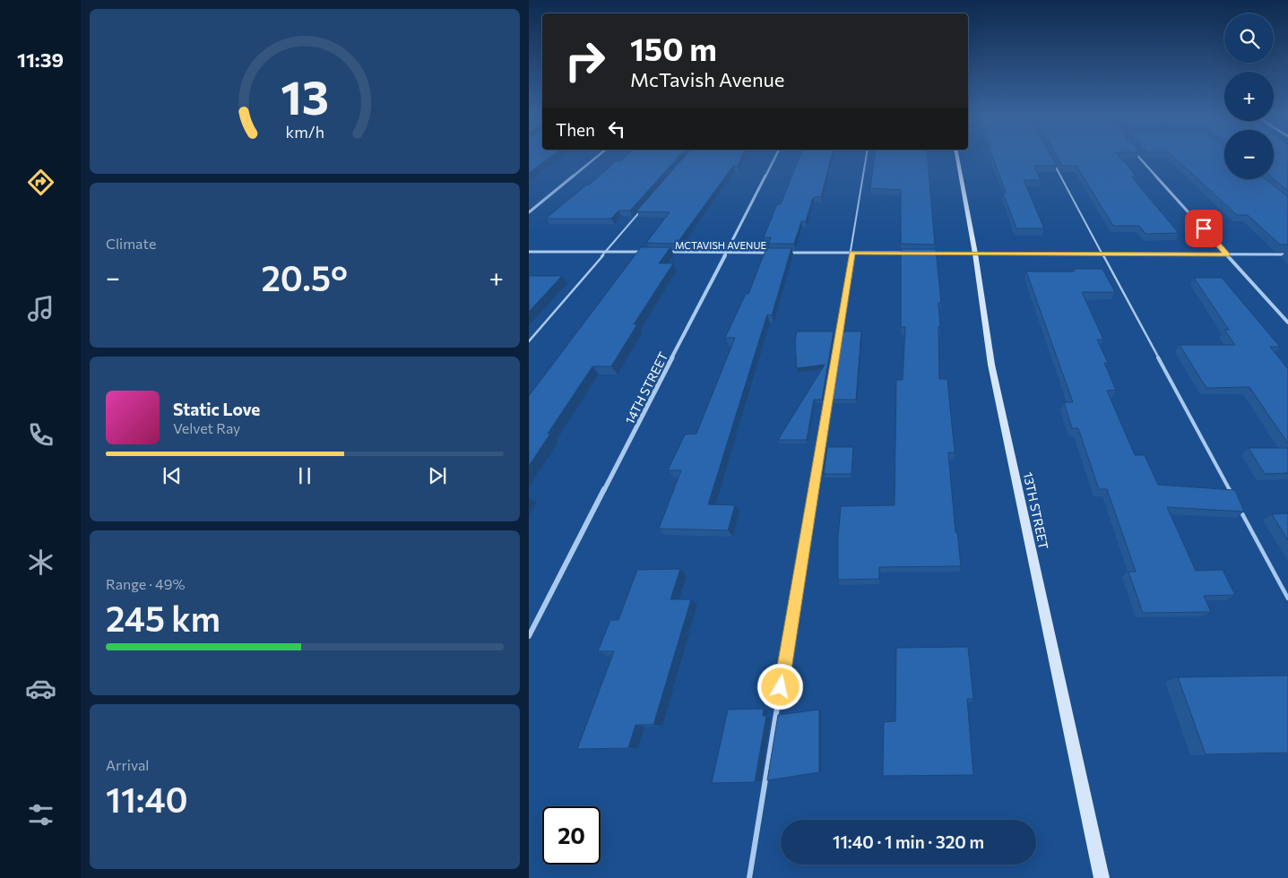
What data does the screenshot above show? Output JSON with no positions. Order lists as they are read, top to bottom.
{
  "streets": {
    "street": ["MCTAVISH AVENUE", "14TH STREET", "13TH STREET"]
  },
  "crossings": [
    ["MCTAVISH AVENUE", "14TH STREET"]
  ],
  "page": {
    "tabs": "11:39",
    "map_buttons": ["+", "−"],
    "turn": ["150 m", "McTavish Avenue"],
    "then": "Then",
    "tile": [
      "Climate",
      ["Range · 49%", "245 km"],
      ["Arrival", "11:40"]
    ],
    "heat": ["−", "20.5°", "+"],
    "song": ["Static Love", "Velvet Ray"],
    "limit": "20",
    "trip": "11:40 · 1 min · 320 m",
    "gauge": ["13", "km/h"]
  }
}
